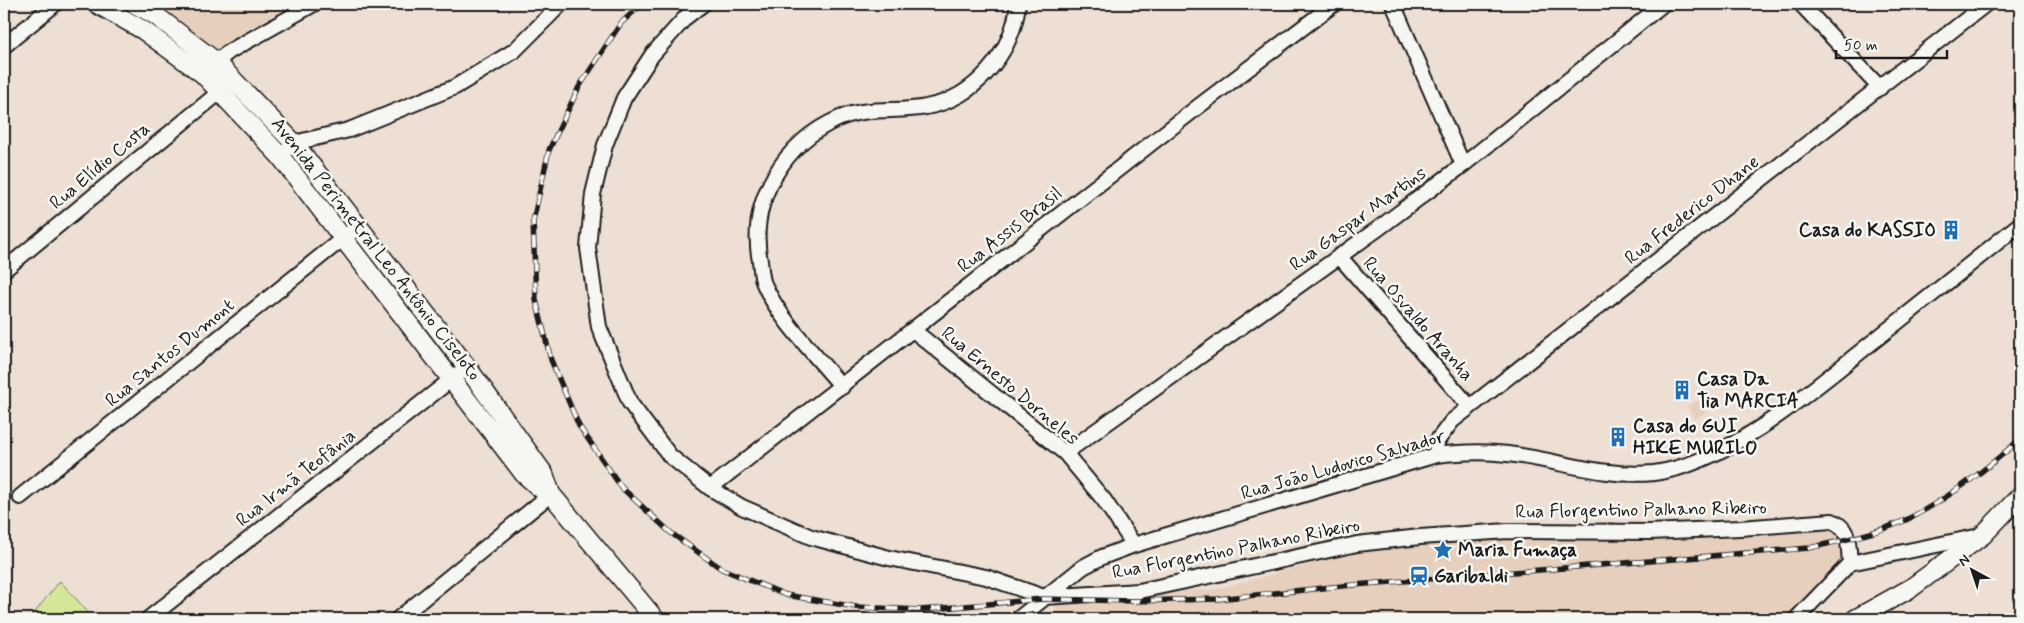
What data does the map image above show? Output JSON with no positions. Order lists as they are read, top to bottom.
{
  "streets": {
    "street": [
      "Rua Elídio Costa",
      "Rua Frederico Dhane",
      "Rua Gaspar Martins",
      "Rua Assis Brasil",
      "Avenida Perimetral Leo Antônio Ciseloto",
      "Rua Osvaldo Aranha",
      "Rua Santos Dumont",
      "Rua Ernesto Dorneles",
      "Rua João Ludovico Salvador",
      "Rua Irmã Teofânia",
      "Rua Florgentino Palhano Ribeiro"
    ]
  },
  "crossings": [
    ["Rua Elídio Costa", "Avenida Perimetral Leo Antônio Ciseloto"],
    ["Rua Frederico Dhane", "Rua Osvaldo Aranha"],
    ["Rua Frederico Dhane", "Rua João Ludovico Salvador"],
    ["Rua Gaspar Martins", "Rua Osvaldo Aranha"],
    ["Rua Gaspar Martins", "Rua Ernesto Dorneles"],
    ["Rua Assis Brasil", "Rua Ernesto Dorneles"],
    ["Rua Assis Brasil", "Rua Florgentino Palhano Ribeiro"],
    ["Avenida Perimetral Leo Antônio Ciseloto", "Rua Santos Dumont"],
    ["Avenida Perimetral Leo Antônio Ciseloto", "Rua Irmã Teofânia"],
    ["Rua Ernesto Dorneles", "Rua João Ludovico Salvador"],
    ["Rua João Ludovico Salvador", "Rua Florgentino Palhano Ribeiro"]
  ],
  "places": {
    "building": ["Casa do KASSIO", "Casa Da Tia MARCIA", "Casa do GUI HIKE MURILO"],
    "place": ["Maria Fumaça"],
    "station": ["Garibaldi"]
  },
  "scale_bar": "50 m",
  "north": "top left"
}
